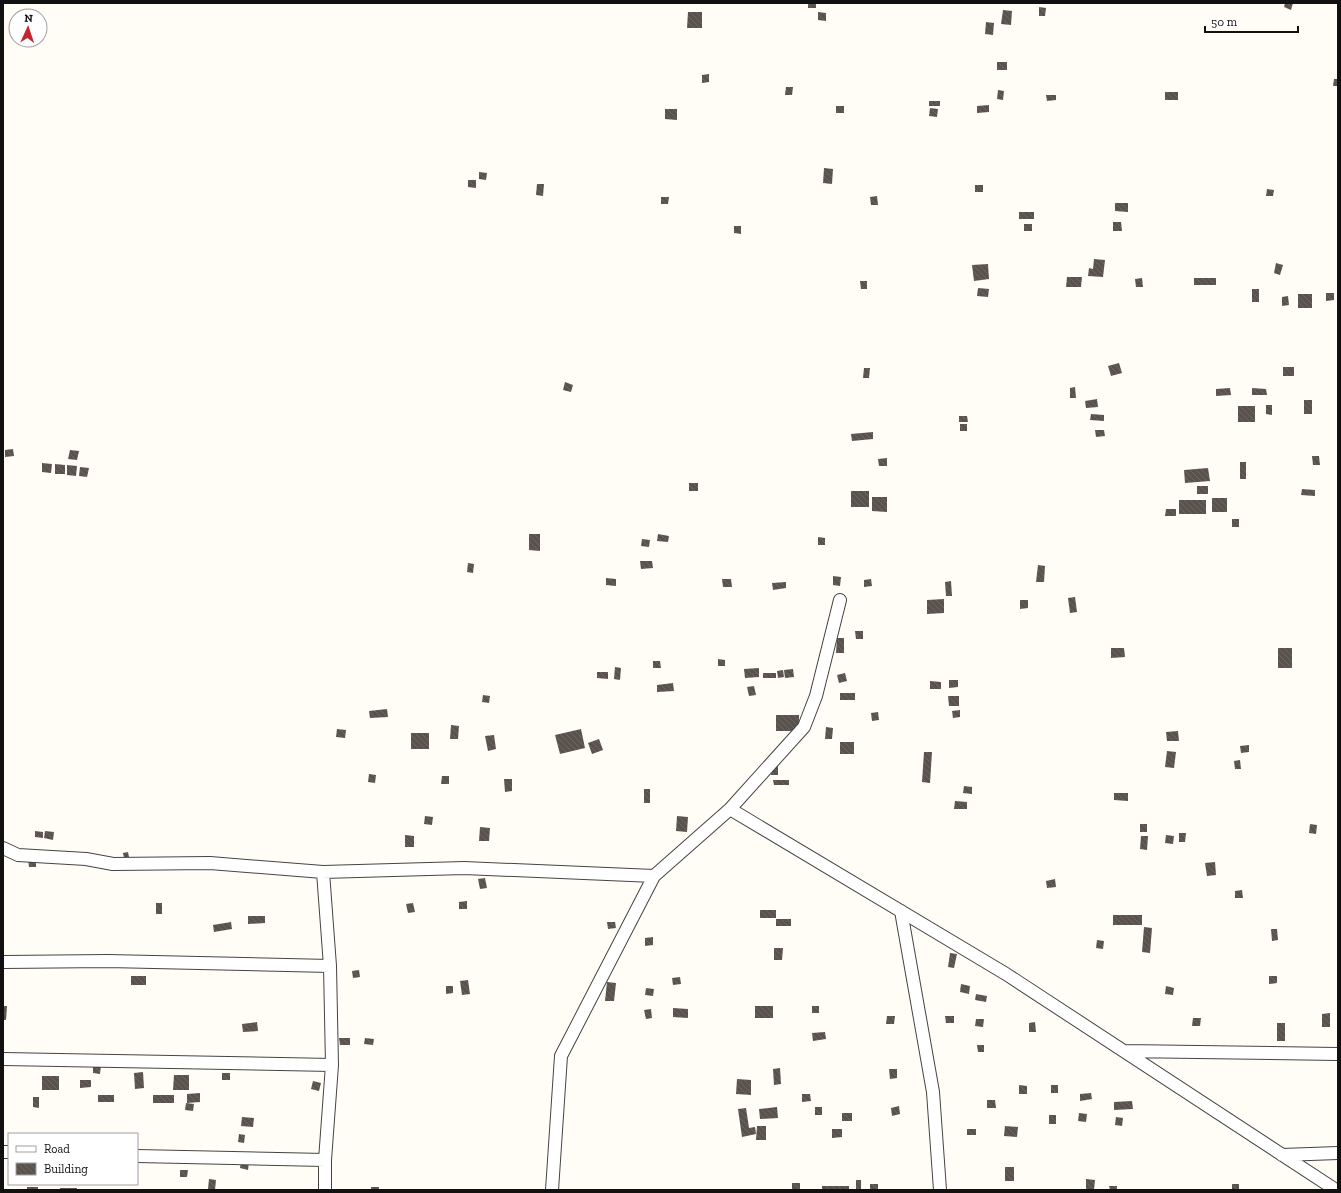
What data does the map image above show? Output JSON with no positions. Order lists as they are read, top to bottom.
{
  "legend": ["Road", "Building"],
  "scale_bar": "50 m",
  "north": "top"
}
